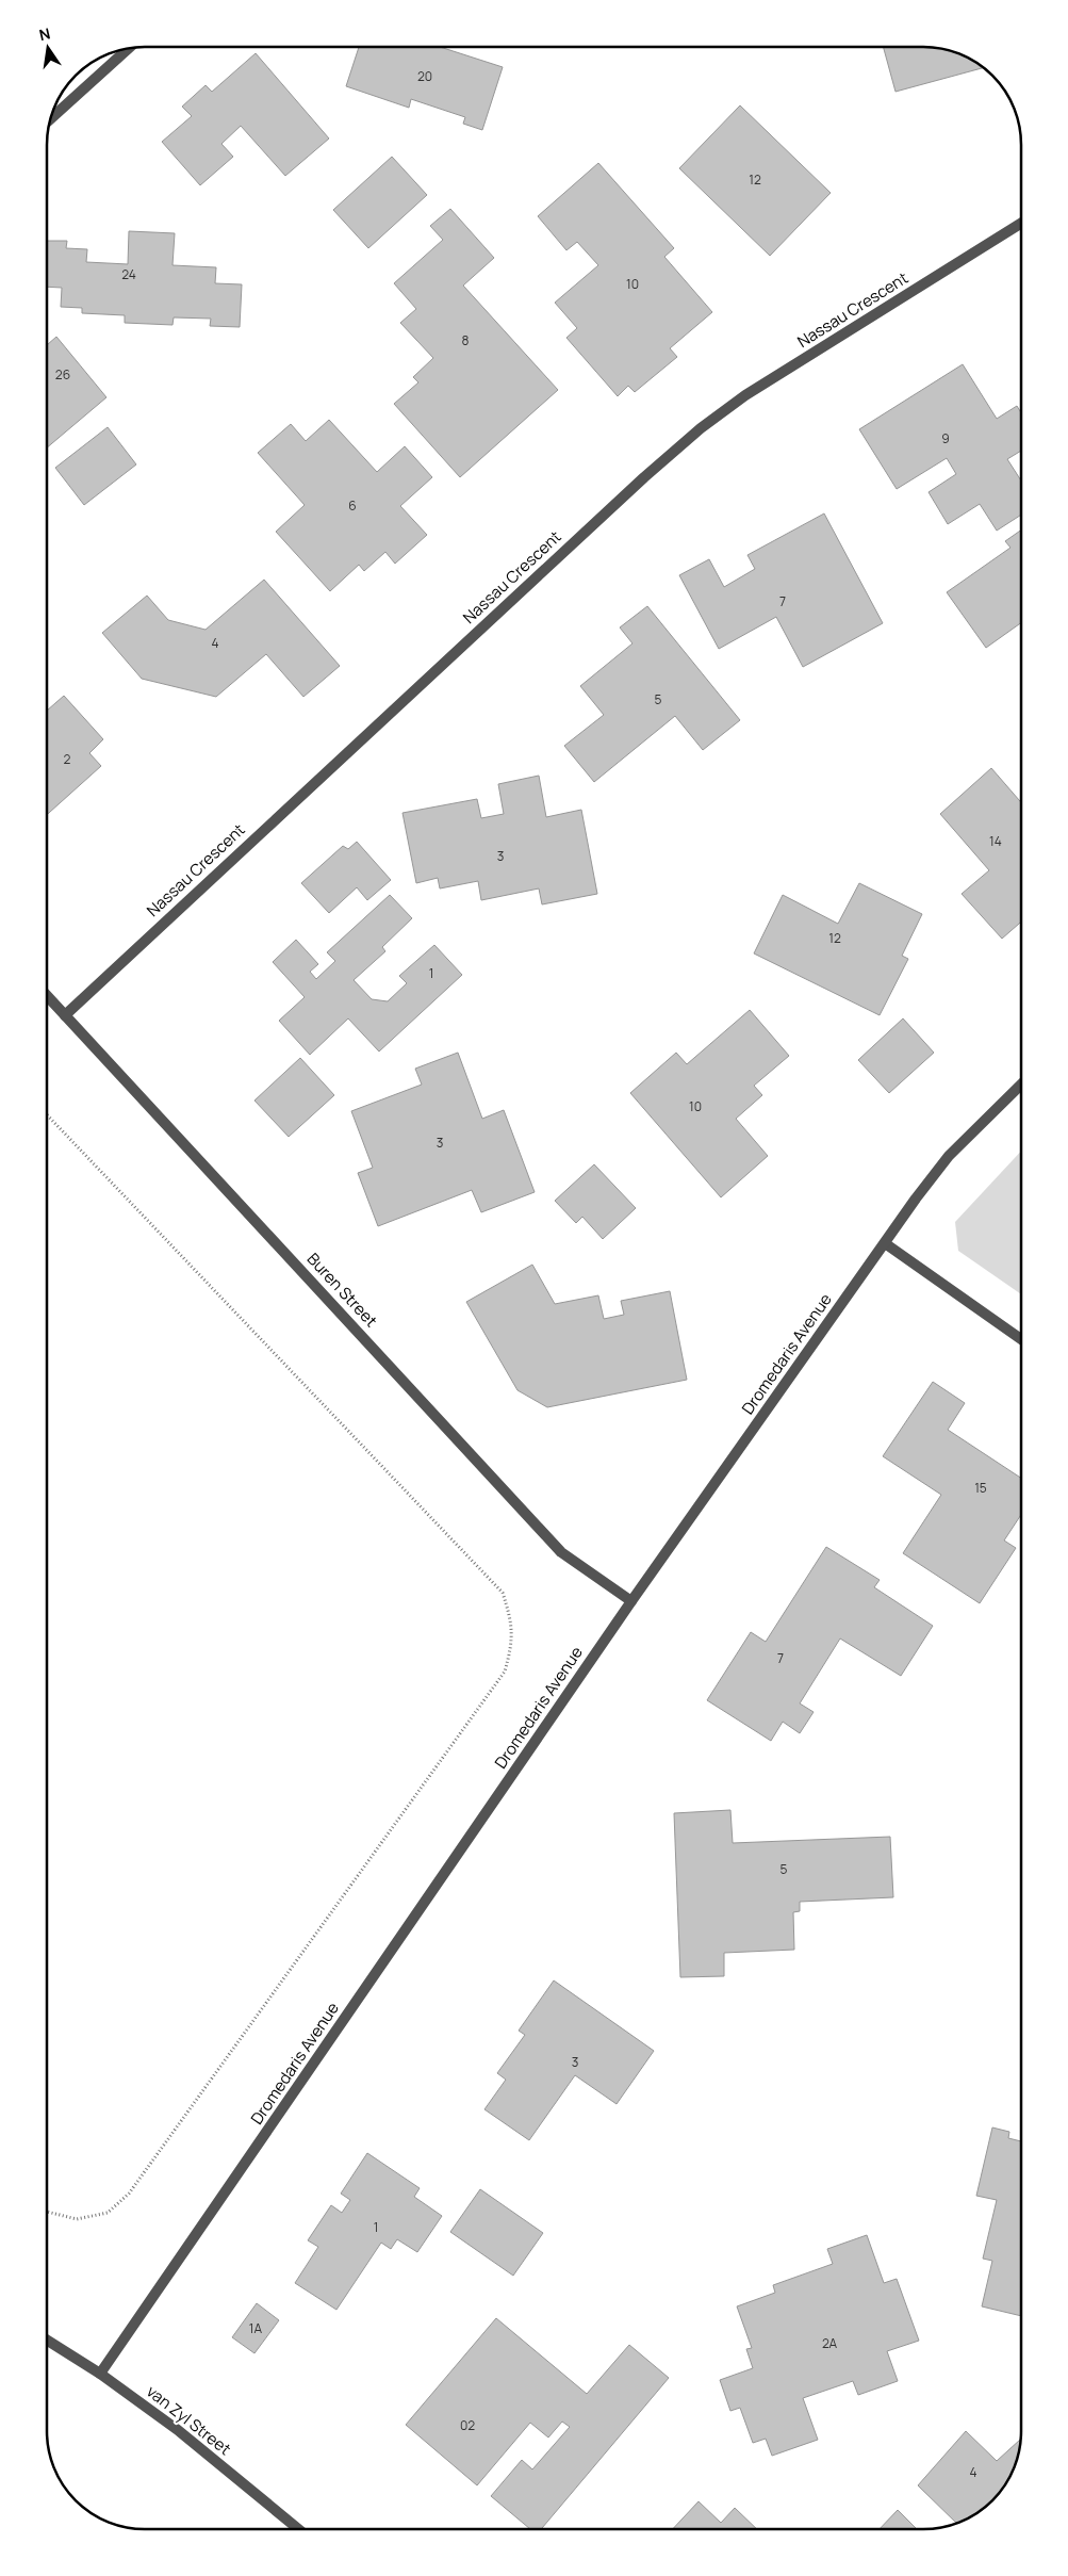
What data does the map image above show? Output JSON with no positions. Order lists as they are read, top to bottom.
{
  "streets": {
    "street": [
      "Nassau Crescent",
      "Buren Street",
      "Dromedaris Avenue",
      "van Zyl Street"
    ]
  },
  "crossings": [
    ["Nassau Crescent", "Buren Street"],
    ["Buren Street", "Dromedaris Avenue"],
    ["Dromedaris Avenue", "van Zyl Street"]
  ],
  "house_numbers": [
    "20",
    "12",
    "24",
    "10",
    "8",
    "26",
    "9",
    "6",
    "7",
    "4",
    "5",
    "2",
    "14",
    "3",
    "12",
    "1",
    "10",
    "3",
    "15",
    "7",
    "5",
    "3",
    "1",
    "1A",
    "2A",
    "02",
    "4"
  ],
  "north": "top"
}
